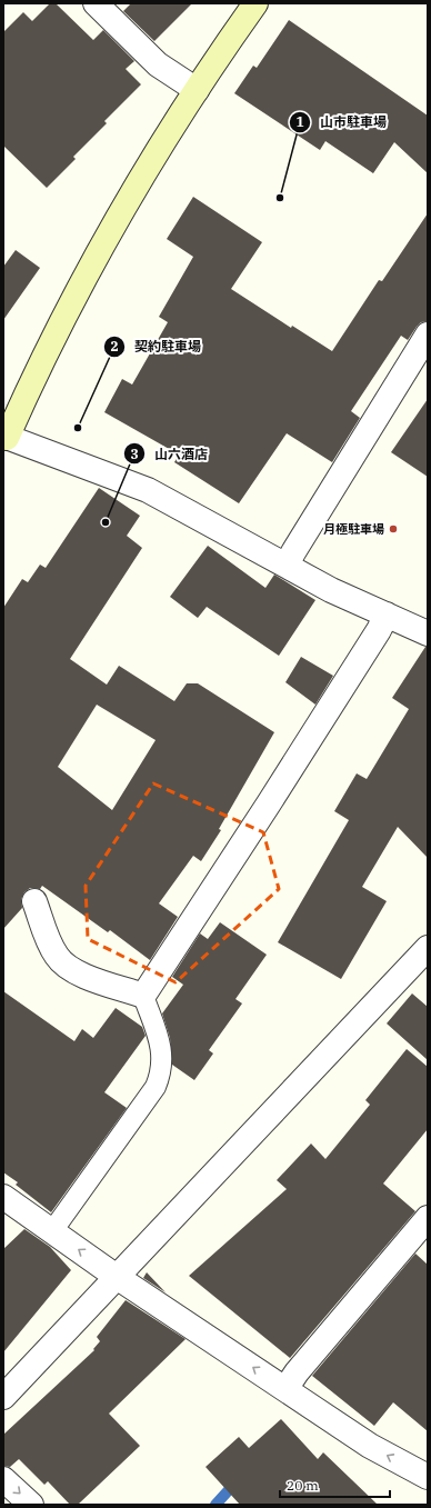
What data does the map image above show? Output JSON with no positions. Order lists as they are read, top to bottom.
{
  "places": [
    "山市駐車場",
    "契約駐車場",
    "山六酒店",
    "月極駐車場"
  ],
  "scale_bar": "20 m"
}
